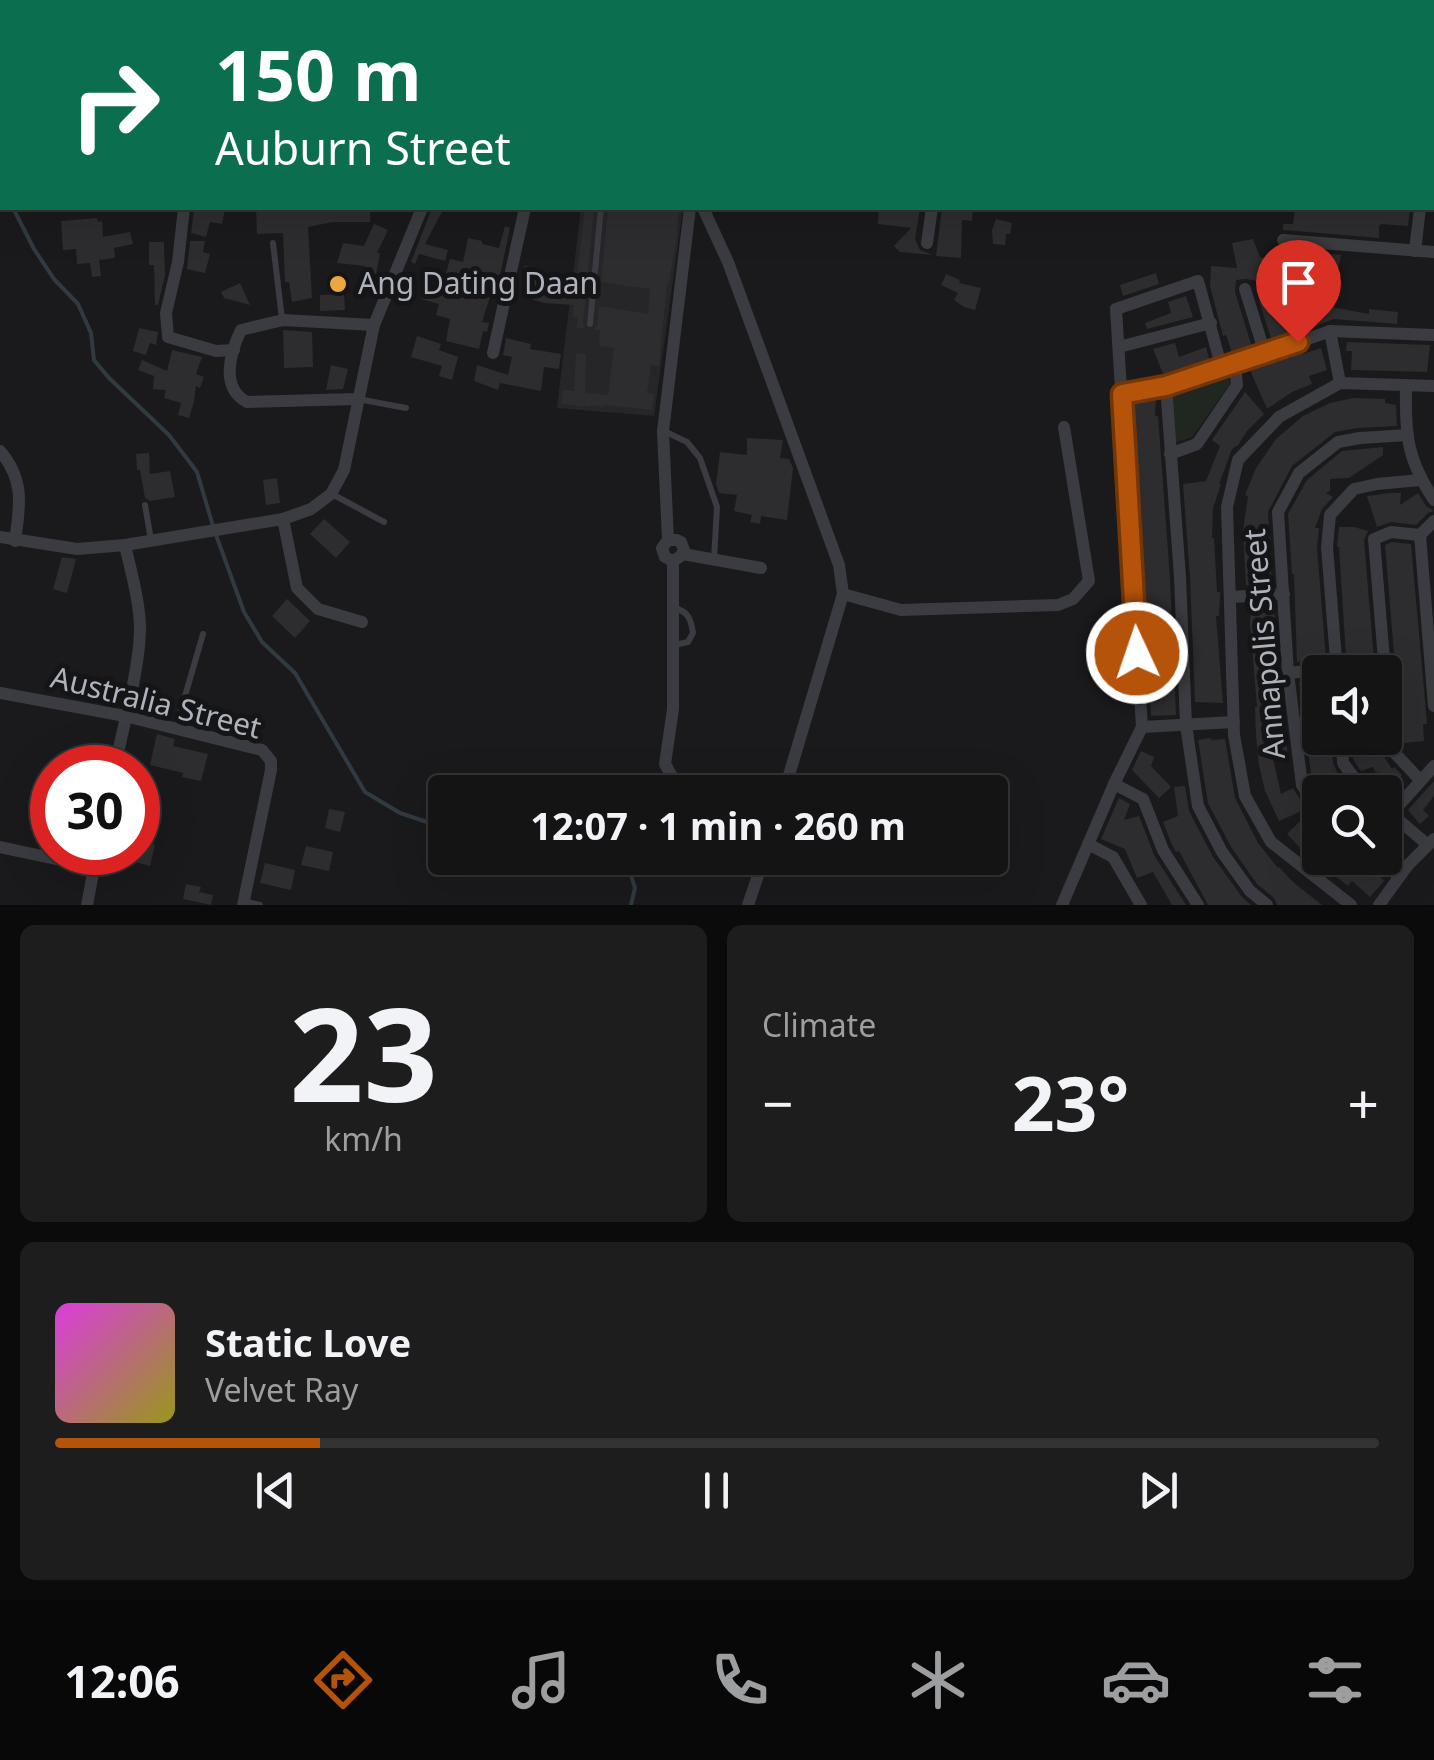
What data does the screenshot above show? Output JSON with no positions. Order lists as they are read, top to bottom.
{
  "streets": {
    "street": ["Annapolis Street", "Australia Street"]
  },
  "places": ["Ang Dating Daan"],
  "page": {
    "turn": ["150 m", "Auburn Street"],
    "limit": "30",
    "trip": "12:07 · 1 min · 260 m",
    "tile": [
      ["23", "km/h"],
      "Climate"
    ],
    "heat": ["−", "23°", "+"],
    "song": ["Static Love", "Velvet Ray"],
    "tabs": "12:06"
  }
}
